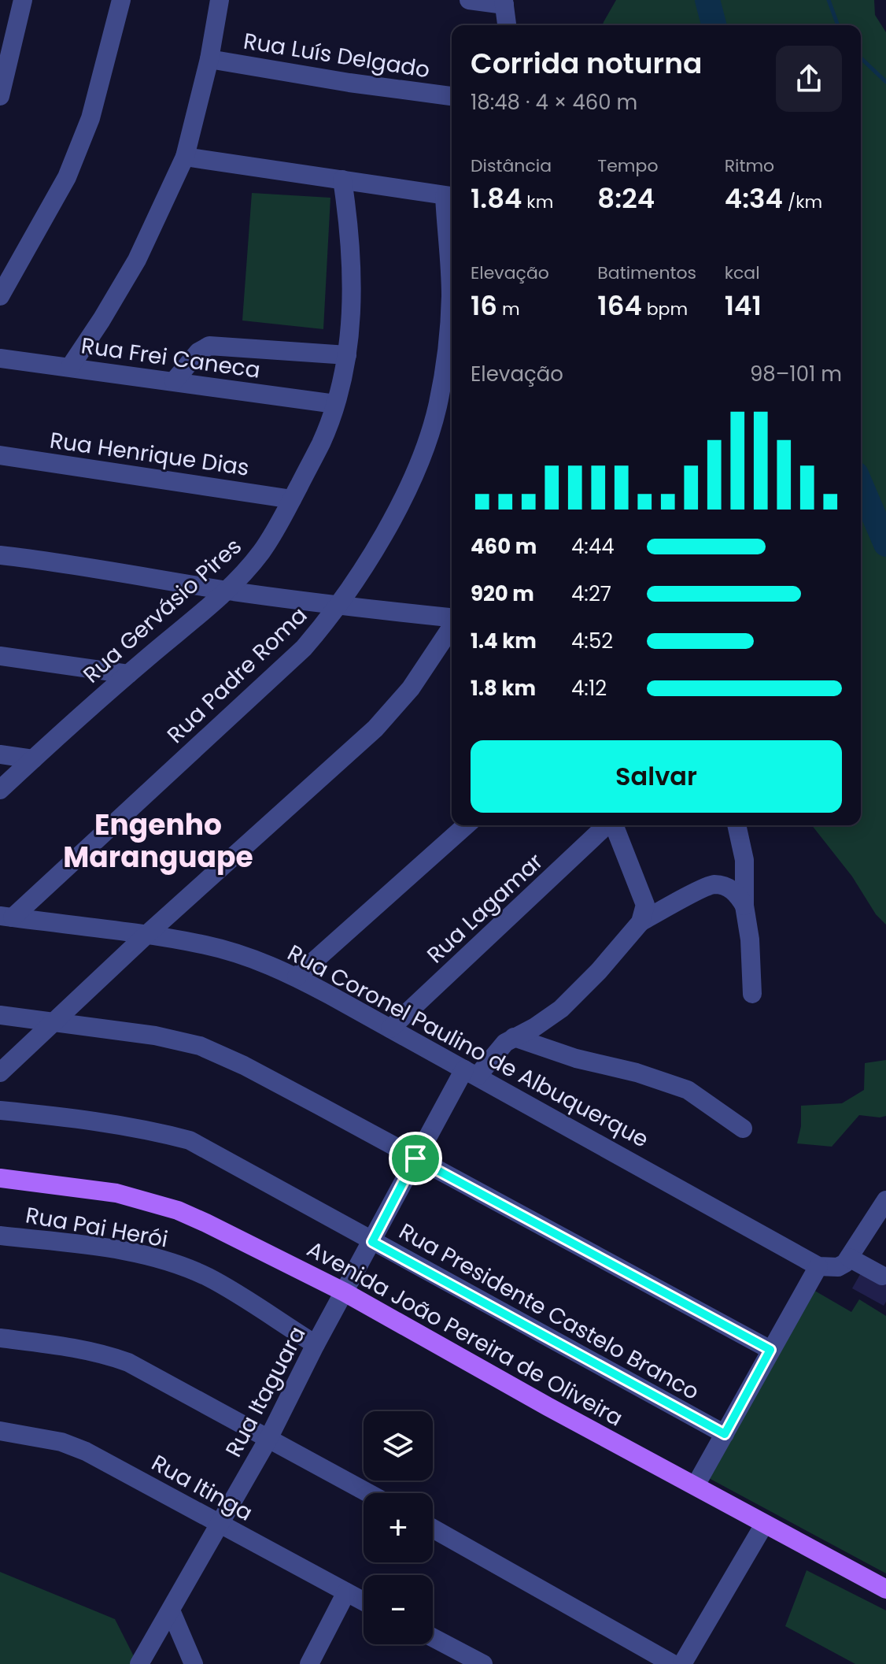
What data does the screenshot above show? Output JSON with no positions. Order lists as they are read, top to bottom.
{
  "streets": {
    "main road": ["Avenida João Pereira de Oliveira"],
    "street": [
      "Rua Luís Delgado",
      "Rua Frei Caneca",
      "Rua Henrique Dias",
      "Rua Gervásio Pires",
      "Rua Padre Roma",
      "Rua Lagamar",
      "Rua Coronel Paulino de Albuquerque",
      "Rua Pai Herói",
      "Rua Presidente Castelo Branco",
      "Rua Itaguara",
      "Rua Itinga"
    ]
  },
  "crossings": [
    ["Rua Frei Caneca", "Rua Gervásio Pires"],
    ["Rua Henrique Dias", "Rua Gervásio Pires"],
    ["Rua Padre Roma", "Rua Coronel Paulino de Albuquerque"],
    ["Rua Lagamar", "Rua Coronel Paulino de Albuquerque"],
    ["Rua Coronel Paulino de Albuquerque", "Rua Itaguara"],
    ["Rua Pai Herói", "Rua Itaguara"],
    ["Rua Presidente Castelo Branco", "Rua Itaguara"],
    ["Avenida João Pereira de Oliveira", "Rua Itaguara"],
    ["Rua Itaguara", "Rua Itinga"]
  ],
  "districts": ["Engenho Maranguape"],
  "page": {
    "heading": ["Corrida noturna", "18:48 · 4 × 460 m"],
    "stats": [
      ["Distância", "1.84 km"],
      ["Tempo", "8:24"],
      ["Ritmo", "4:34 /km"],
      ["Elevação", "16 m"],
      ["Batimentos", "164 bpm"],
      ["kcal", "141"]
    ],
    "chart": ["Elevação", "98–101 m"],
    "list": [
      {
        "name": "460 m",
        "note": "4:44"
      },
      {
        "name": "920 m",
        "note": "4:27"
      },
      {
        "name": "1.4 km",
        "note": "4:52"
      },
      {
        "name": "1.8 km",
        "note": "4:12"
      }
    ],
    "buttons": "Salvar",
    "map_buttons": ["+", "−"]
  }
}
